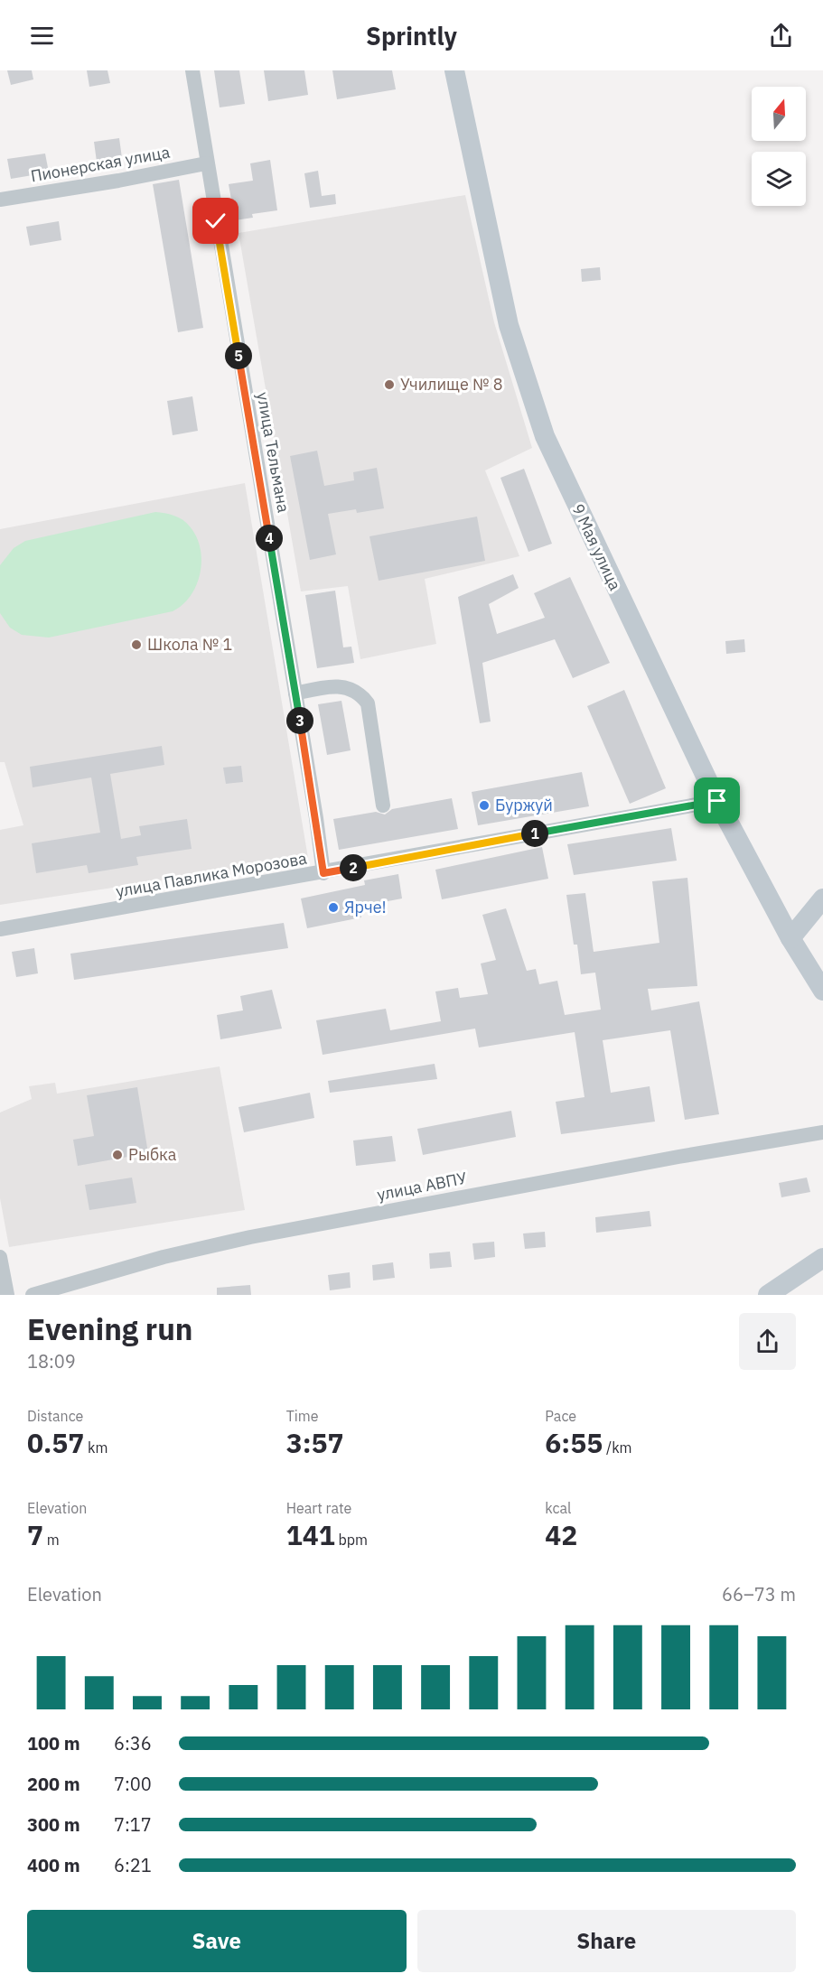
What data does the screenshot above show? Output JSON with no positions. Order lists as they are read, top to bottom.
{
  "streets": {
    "main road": ["9 Мая улица"],
    "street": [
      "Пионерская улица",
      "улица Тельмана",
      "улица Павлика Морозова",
      "улица АВПУ"
    ]
  },
  "crossings": [
    ["Пионерская улица", "улица Тельмана"],
    ["улица Тельмана", "улица Павлика Морозова"],
    ["9 Мая улица", "улица Павлика Морозова"]
  ],
  "places": [
    "Училище № 8",
    "Школа № 1",
    "Буржуй",
    "Ярче!",
    "Рыбка"
  ],
  "north": "top",
  "page": {
    "header": "Sprintly",
    "pins": [
      "5",
      "4",
      "3",
      "1",
      "2"
    ],
    "heading": ["Evening run", "18:09"],
    "stats": [
      ["Distance", "0.57 km"],
      ["Time", "3:57"],
      ["Pace", "6:55 /km"],
      ["Elevation", "7 m"],
      ["Heart rate", "141 bpm"],
      ["kcal", "42"]
    ],
    "chart": ["Elevation", "66–73 m"],
    "list": [
      {
        "name": "100 m",
        "note": "6:36"
      },
      {
        "name": "200 m",
        "note": "7:00"
      },
      {
        "name": "300 m",
        "note": "7:17"
      },
      {
        "name": "400 m",
        "note": "6:21"
      }
    ],
    "buttons": ["Save", "Share"]
  }
}
